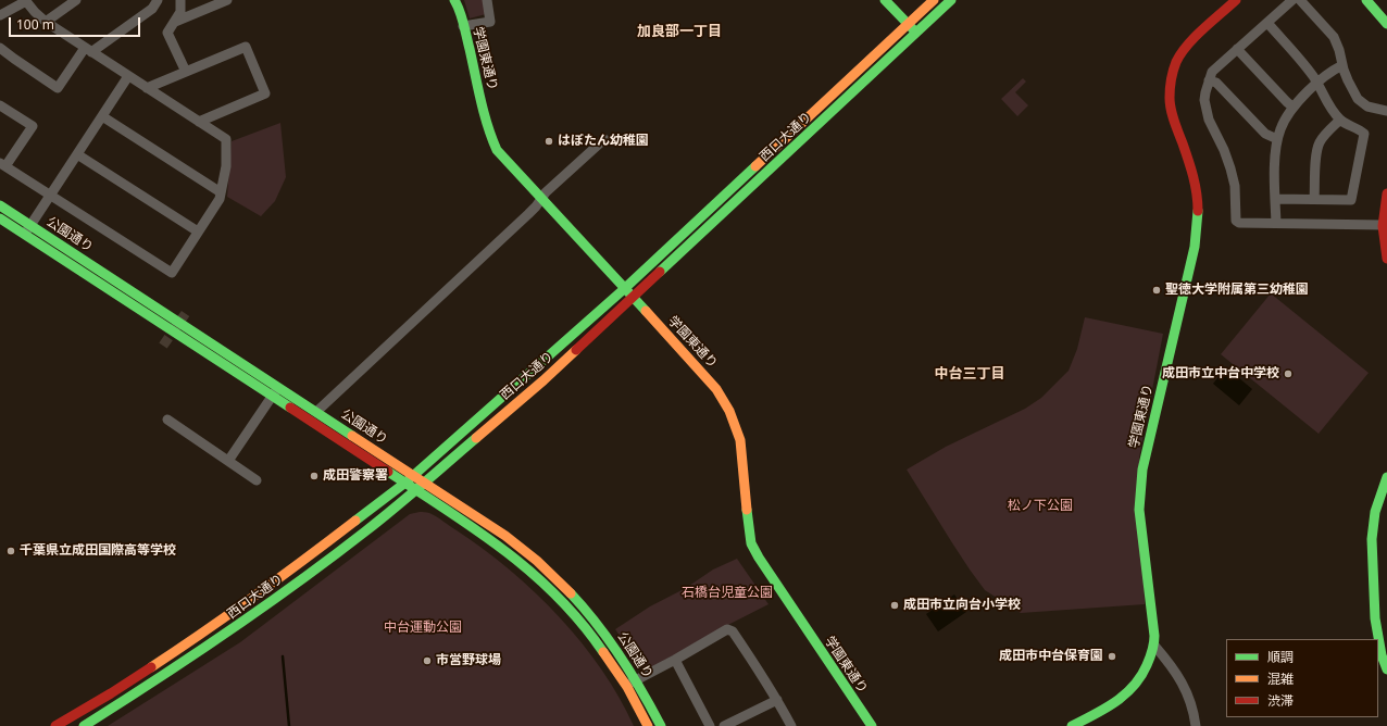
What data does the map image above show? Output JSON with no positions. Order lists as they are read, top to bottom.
{
  "streets": {
    "street": ["学園東通り", "西口大通り", "公園通り"]
  },
  "crossings": [
    ["学園東通り", "西口大通り"],
    ["西口大通り", "公園通り"]
  ],
  "districts": ["加良部一丁目", "中台三丁目"],
  "parks": ["松ノ下公園", "石橋台児童公園", "中台運動公園"],
  "places": [
    "はぼたん幼稚園",
    "聖徳大学附属第三幼稚園",
    "成田市立中台中学校",
    "成田警察署",
    "千葉県立成田国際高等学校",
    "成田市立向台小学校",
    "成田市中台保育園",
    "市営野球場"
  ],
  "legend": ["順調", "混雑", "渋滞"],
  "scale_bar": "100 m"
}
